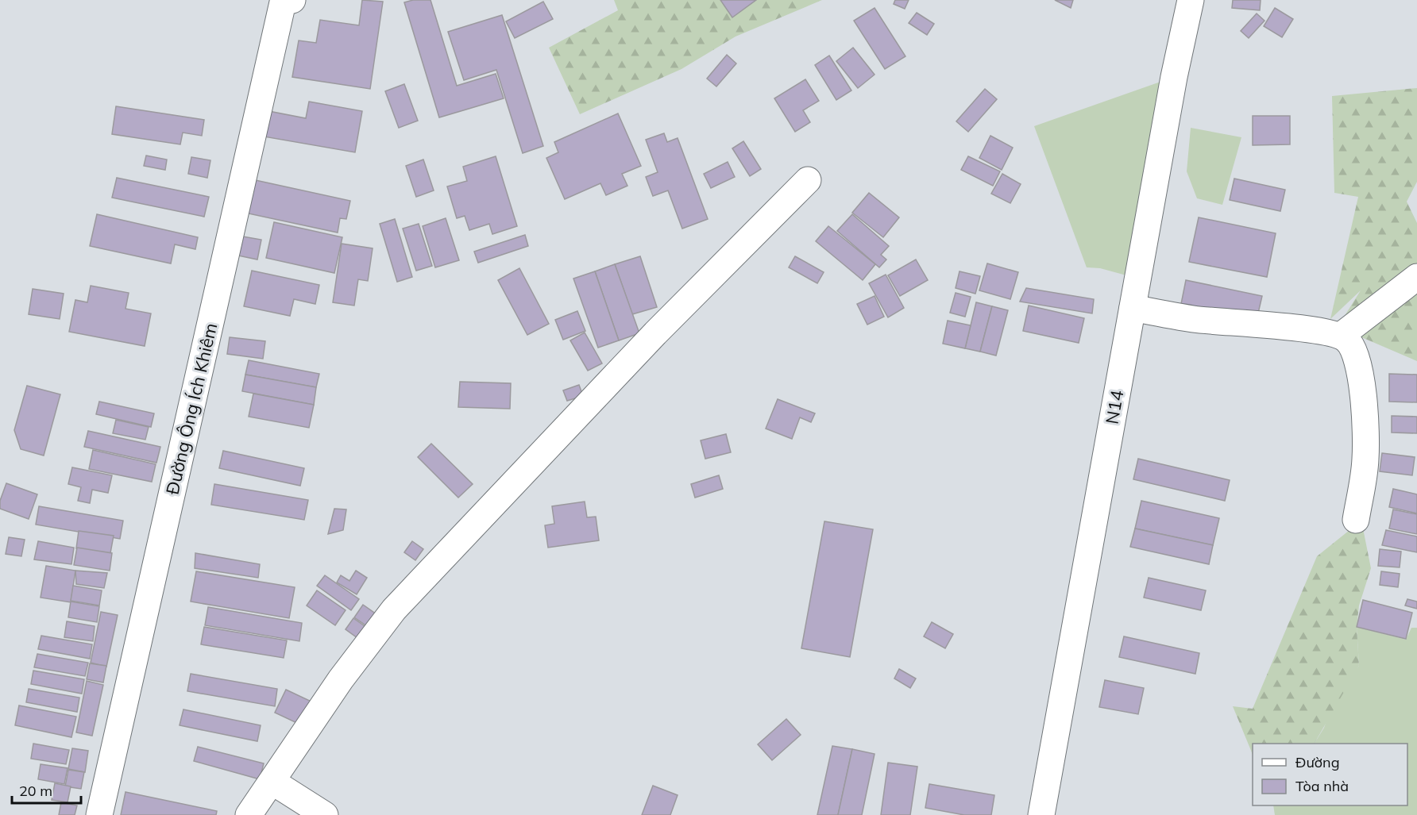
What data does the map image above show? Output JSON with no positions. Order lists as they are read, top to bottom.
{
  "streets": {
    "street": ["N14", "Đường Ông Ích Khiêm"]
  },
  "legend": ["Đường", "Tòa nhà"],
  "scale_bar": "20 m"
}
